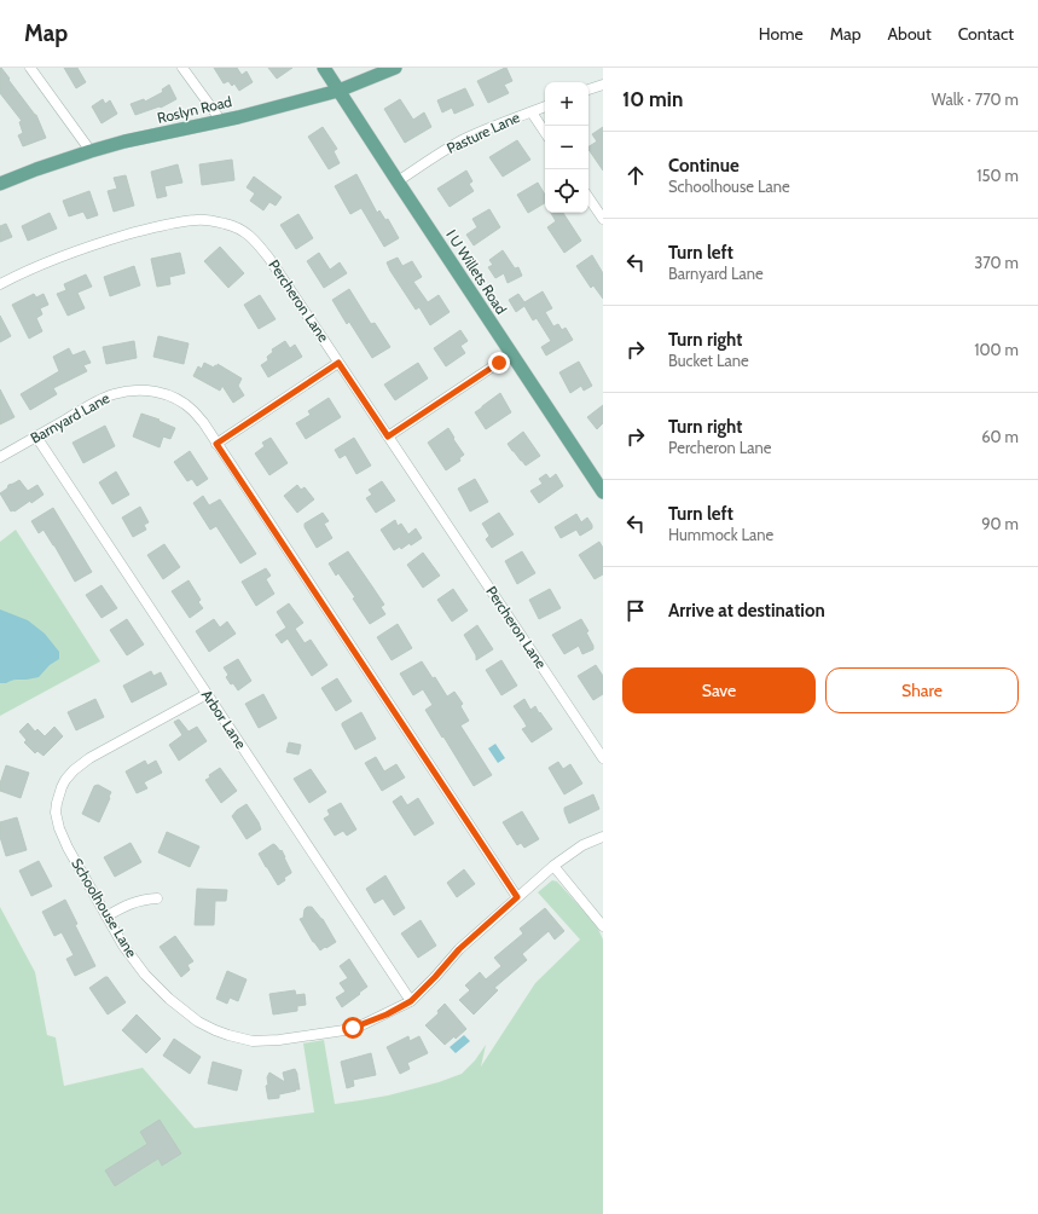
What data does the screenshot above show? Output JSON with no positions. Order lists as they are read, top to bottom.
{
  "streets": {
    "main road": ["Roslyn Road", "I U Willets Road"],
    "street": [
      "Pasture Lane",
      "Percheron Lane",
      "Barnyard Lane",
      "Arbor Lane",
      "Schoolhouse Lane"
    ]
  },
  "crossings": [
    ["Roslyn Road", "I U Willets Road"],
    ["Pasture Lane", "I U Willets Road"],
    ["Barnyard Lane", "Arbor Lane"],
    ["Barnyard Lane", "Schoolhouse Lane"],
    ["Arbor Lane", "Schoolhouse Lane"]
  ],
  "page": {
    "header": "Map",
    "nav": [
      "Home",
      "Map",
      "About",
      "Contact"
    ],
    "heading": ["10 min", "Walk · 770 m"],
    "map_buttons": ["+", "−"],
    "list": [
      ["Continue", "Schoolhouse Lane", "150 m"],
      ["Turn left", "Barnyard Lane", "370 m"],
      ["Turn right", "Bucket Lane", "100 m"],
      ["Turn right", "Percheron Lane", "60 m"],
      ["Turn left", "Hummock Lane", "90 m"],
      "Arrive at destination"
    ],
    "buttons": ["Save", "Share"]
  }
}
